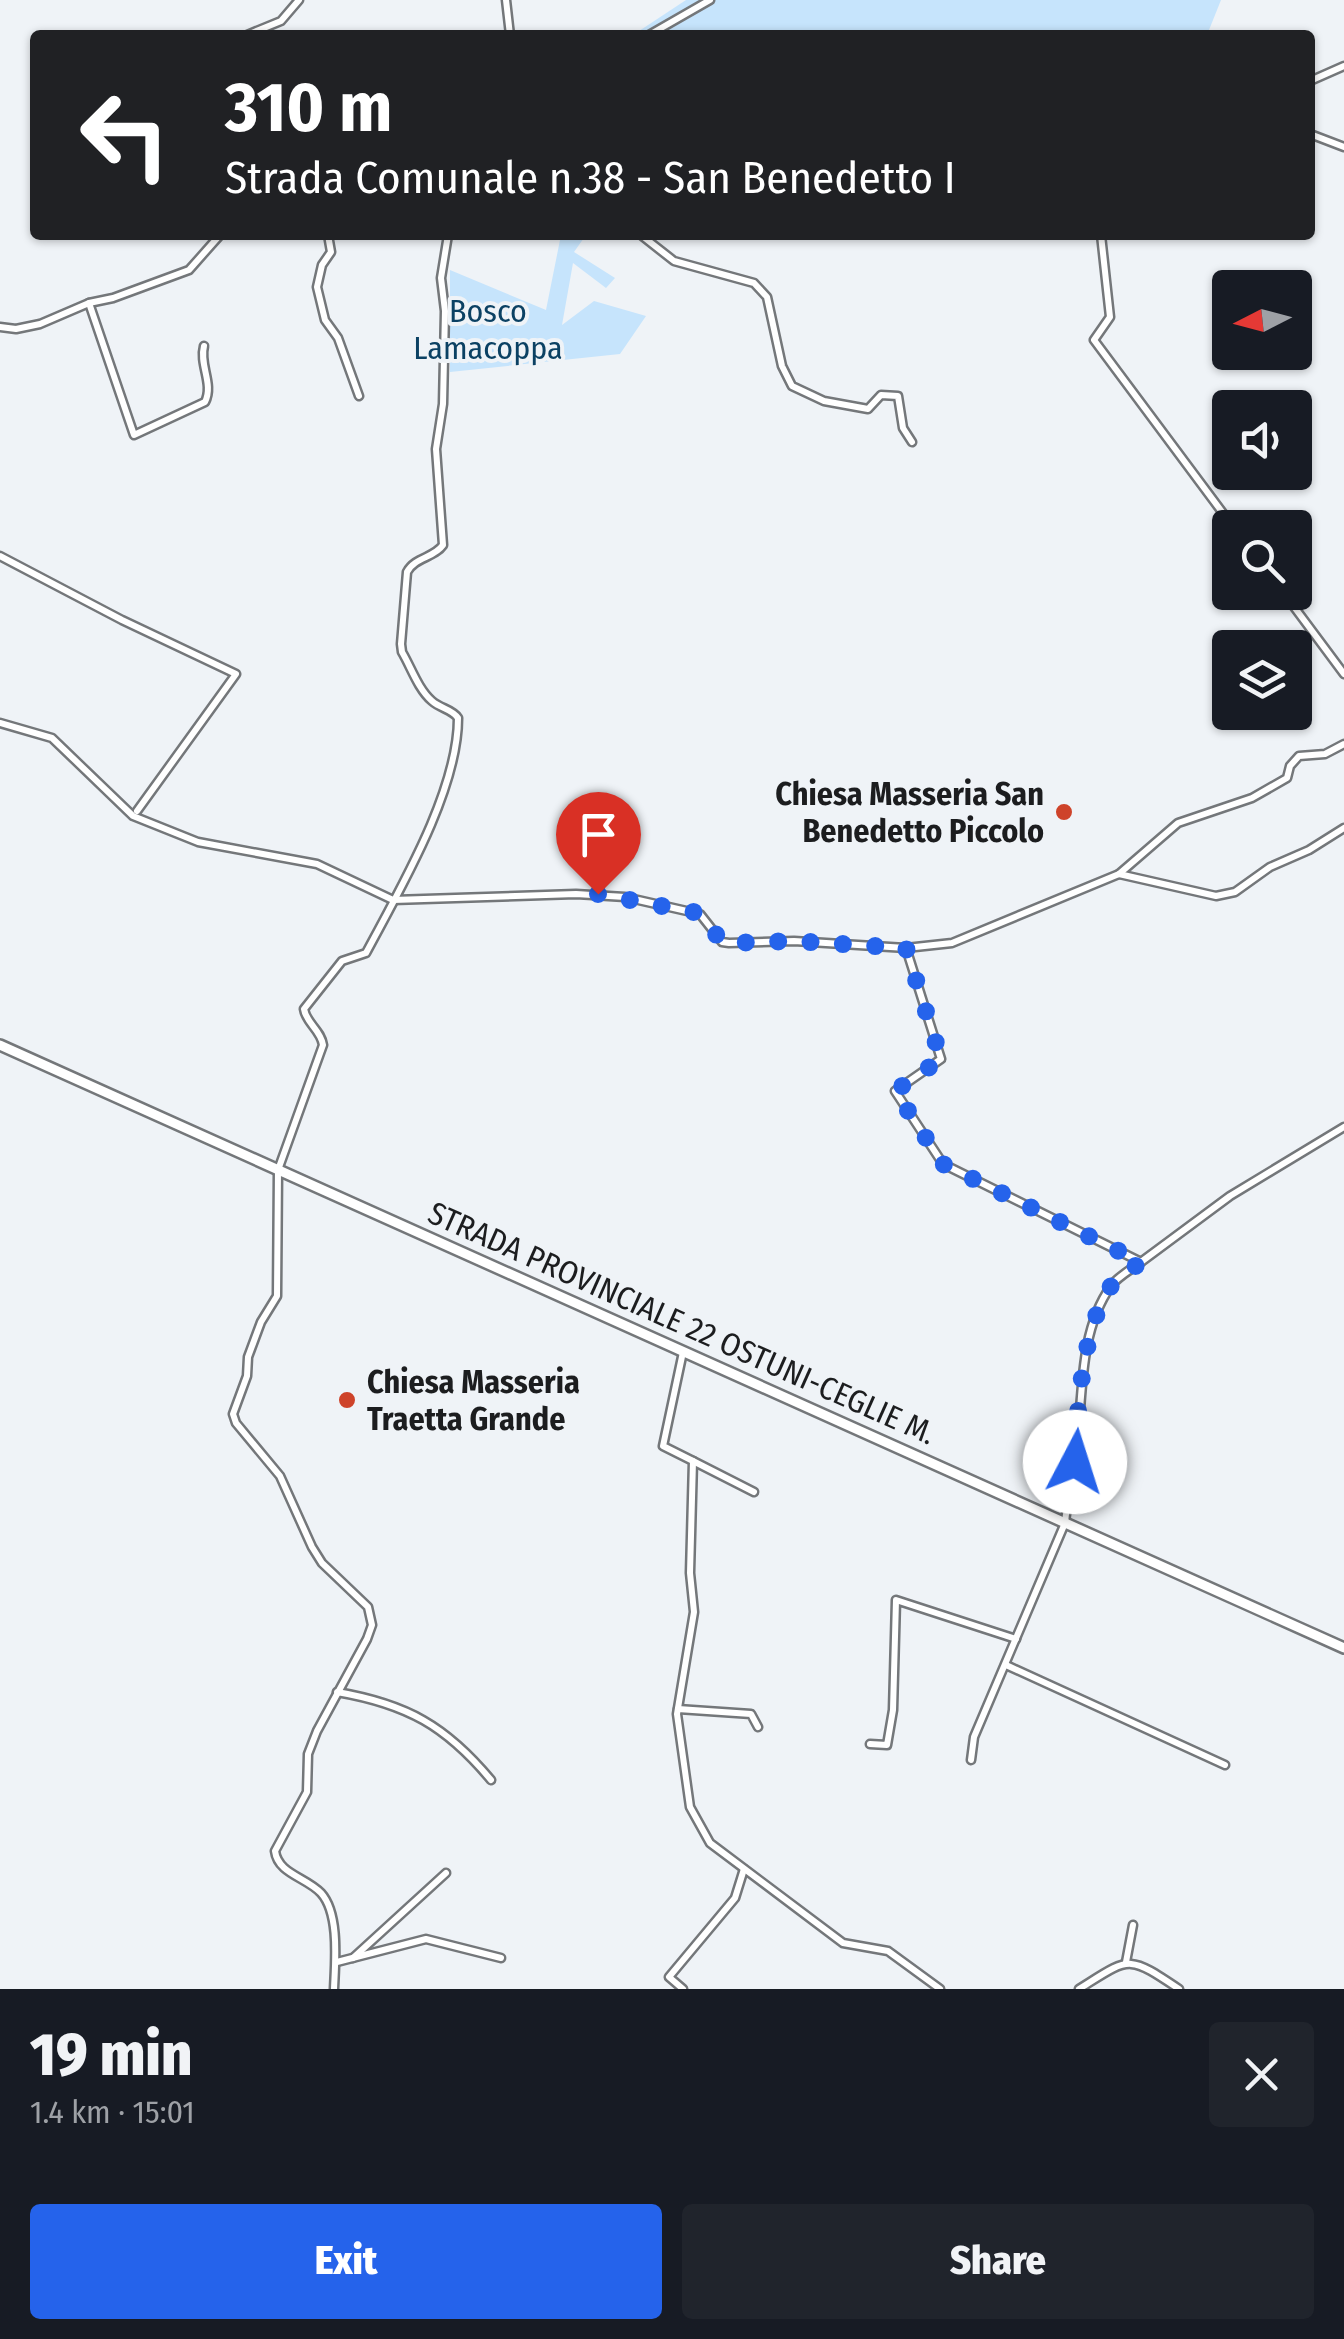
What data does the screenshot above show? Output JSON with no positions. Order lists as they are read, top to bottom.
{
  "streets": {
    "main road": ["STRADA PROVINCIALE 22 OSTUNI-CEGLIE M."]
  },
  "parks": ["Bosco Lamacoppa"],
  "places": ["Chiesa Masseria San Benedetto Piccolo", "Chiesa Masseria Traetta Grande"],
  "north": "left",
  "page": {
    "turn": ["310 m", "Strada Comunale n.38 - San Benedetto I"],
    "heading": ["19 min", "1.4 km · 15:01"],
    "buttons": ["Exit", "Share"]
  }
}
